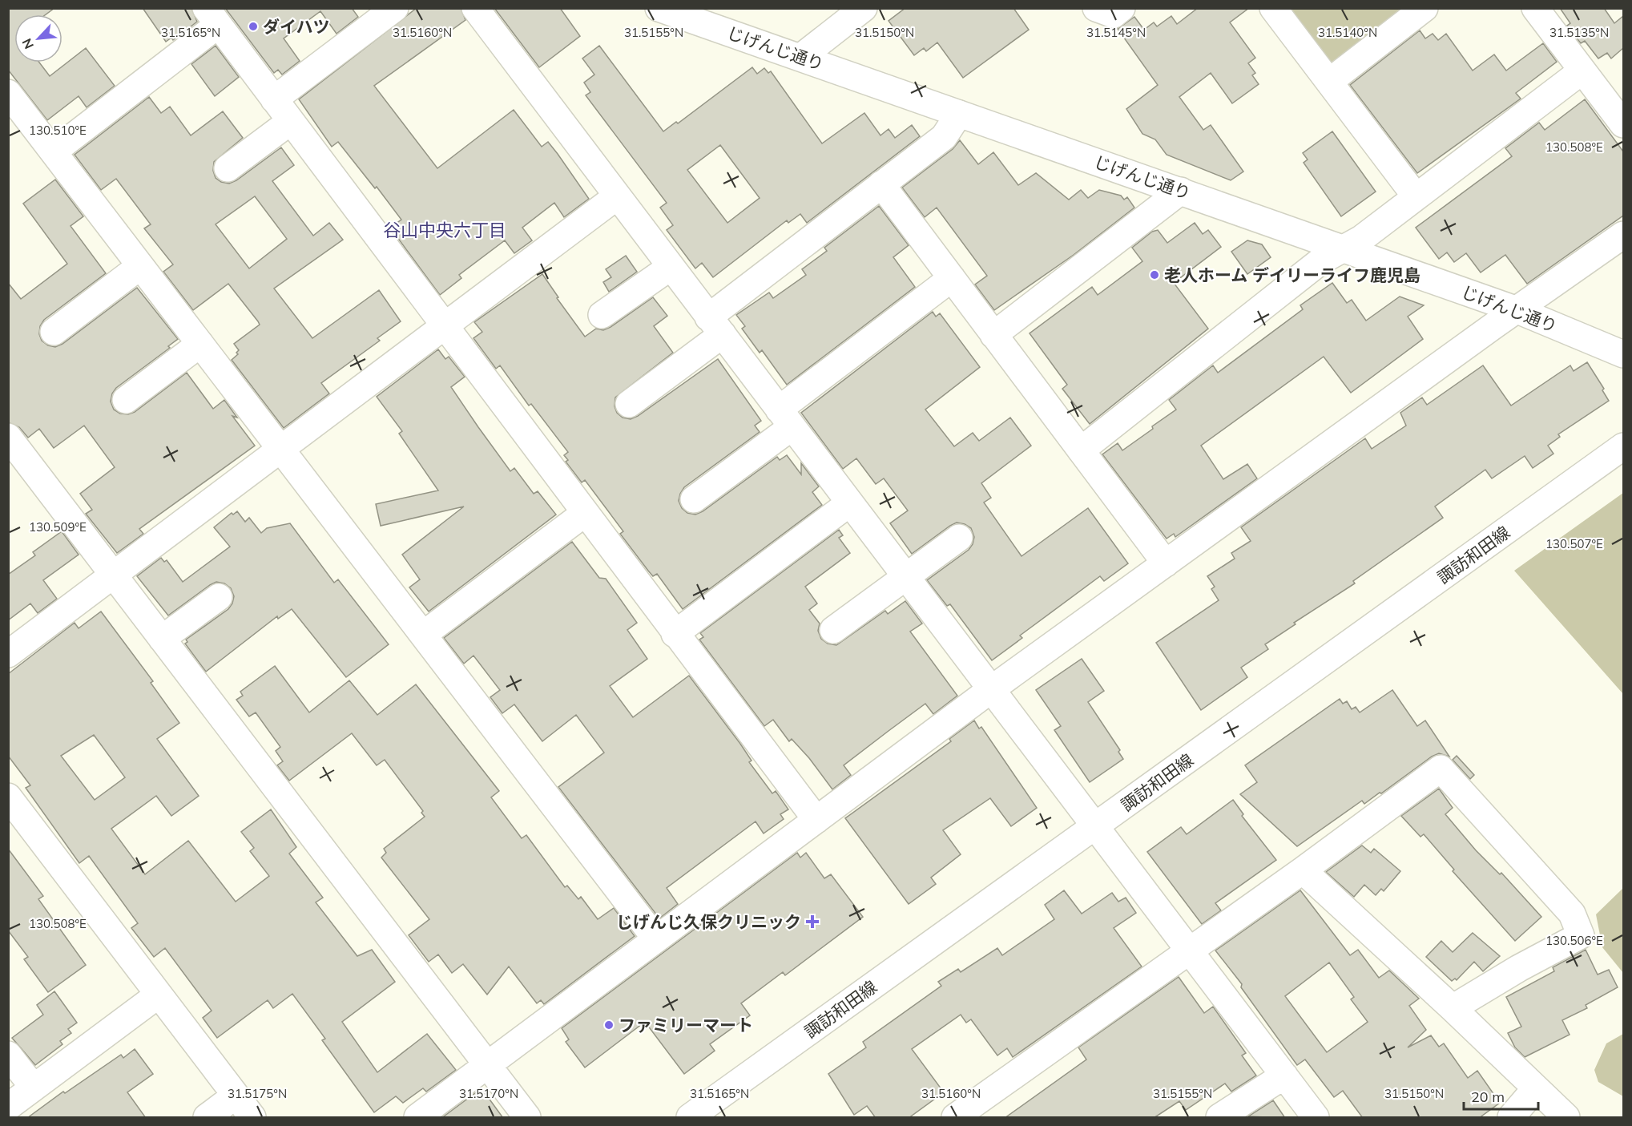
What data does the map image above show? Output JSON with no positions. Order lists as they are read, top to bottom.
{
  "streets": {
    "street": ["じげんじ通り", "諏訪和田線"]
  },
  "districts": ["谷山中央六丁目"],
  "places": {
    "other": ["ダイハツ", "老人ホーム デイリーライフ鹿児島", "ファミリーマート"],
    "health": ["じげんじ久保クリニック"]
  },
  "scale_bar": "20 m",
  "north": "bottom left",
  "coordinates": [
    "31.5135°N",
    "31.5145°N",
    "31.5165°N",
    "31.5160°N",
    "31.5155°N",
    "31.5150°N",
    "31.5140°N",
    "130.510°E",
    "130.508°E",
    "130.509°E",
    "130.507°E",
    "130.506°E",
    "31.5175°N",
    "31.5170°N"
  ]
}
